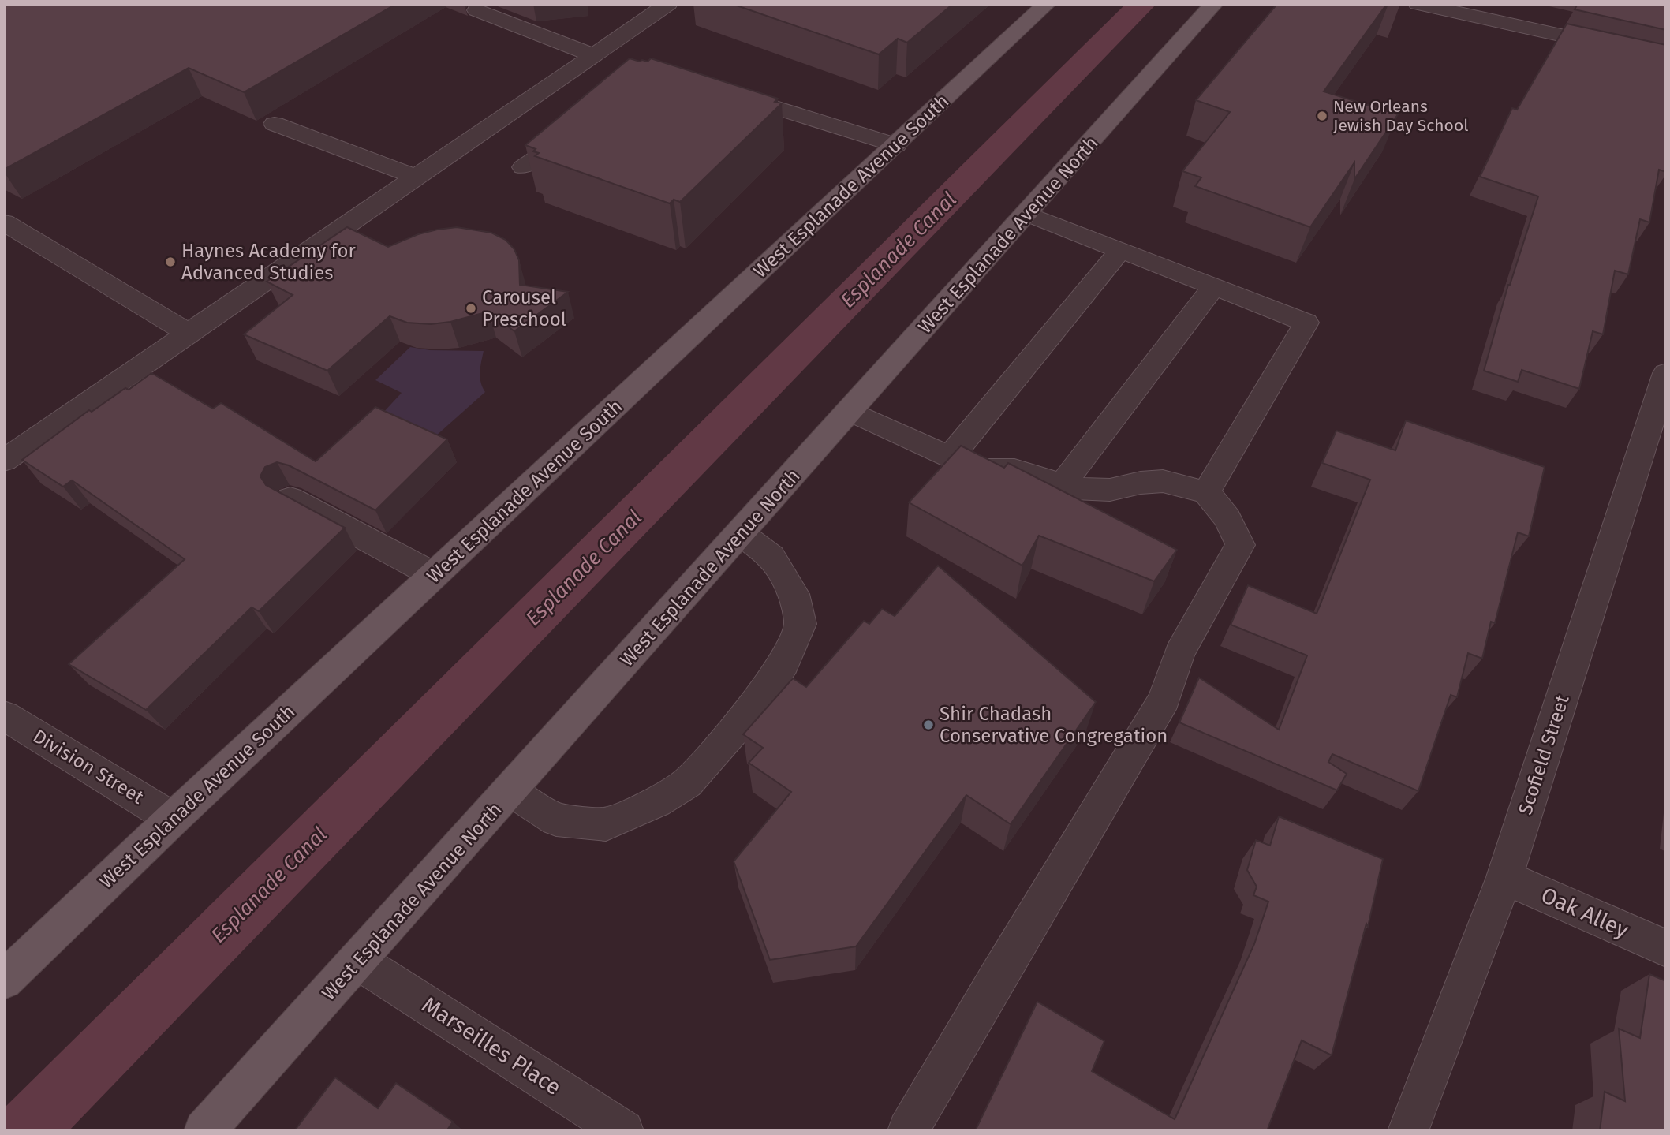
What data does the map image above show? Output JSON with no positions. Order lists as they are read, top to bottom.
{
  "streets": {
    "main road": ["West Esplanade Avenue South", "West Esplanade Avenue North"],
    "street": [
      "Scofield Street",
      "Division Street",
      "Oak Alley",
      "Marseilles Place"
    ]
  },
  "crossings": [
    ["West Esplanade Avenue South", "Division Street"],
    ["West Esplanade Avenue North", "Marseilles Place"],
    ["Scofield Street", "Oak Alley"]
  ],
  "water": ["Esplanade Canal"],
  "places": [
    "New Orleans Jewish Day School",
    "Haynes Academy for Advanced Studies",
    "Carousel Preschool",
    "Shir Chadash Conservative Congregation"
  ]
}
